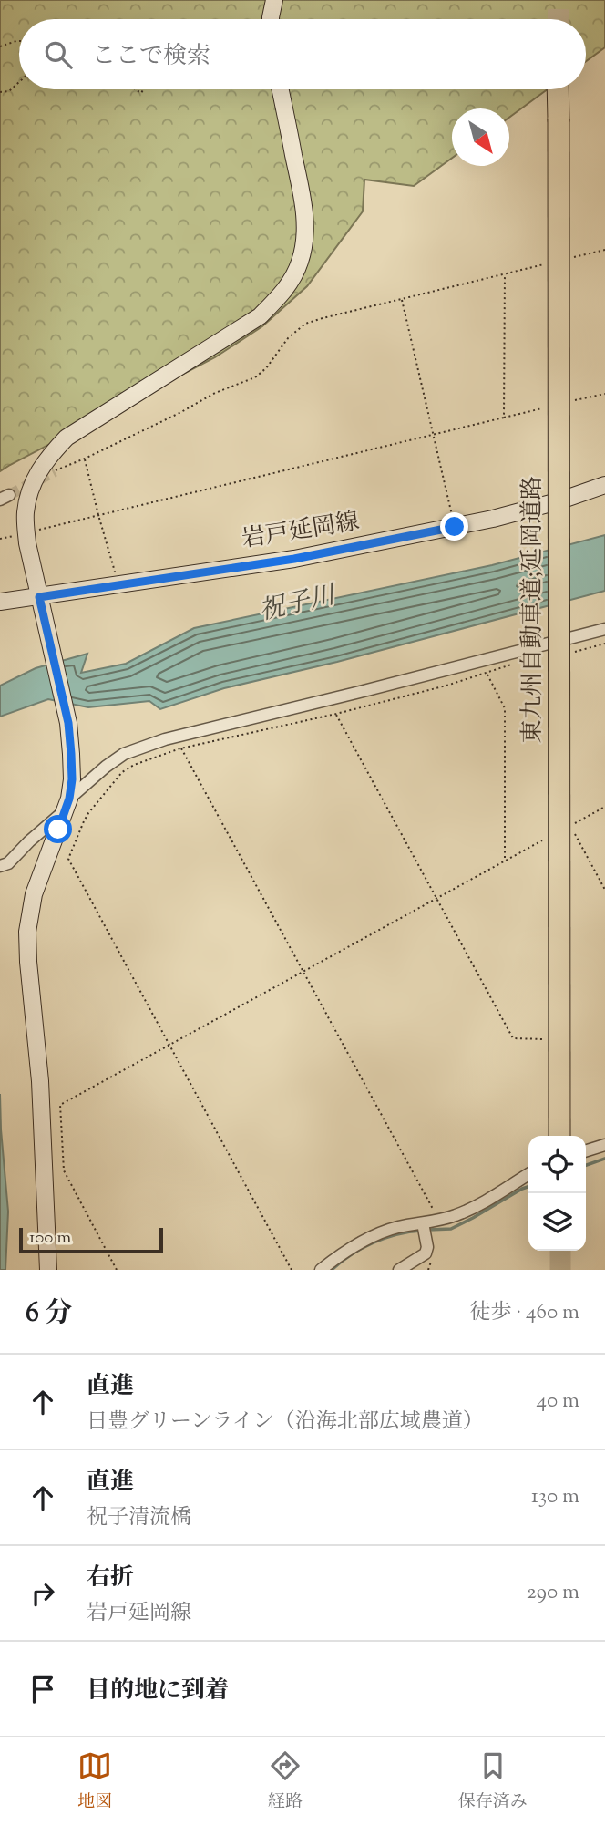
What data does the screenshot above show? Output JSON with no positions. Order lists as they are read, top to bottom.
{
  "streets": {
    "highway": ["東九州自動車道;延岡道路"],
    "street": ["岩戸延岡線"]
  },
  "water": ["祝子川"],
  "scale_bar": "100 m",
  "north": "bottom right",
  "page": {
    "search": "ここで検索",
    "scale": "100 m",
    "heading": ["6 分", "徒歩 · 460 m"],
    "list": [
      ["直進", "日豊グリーンライン（沿海北部広域農道）", "40 m"],
      ["直進", "祝子清流橋", "130 m"],
      ["右折", "岩戸延岡線", "290 m"],
      "目的地に到着"
    ],
    "nav": ["地図", "経路", "保存済み"]
  }
}
